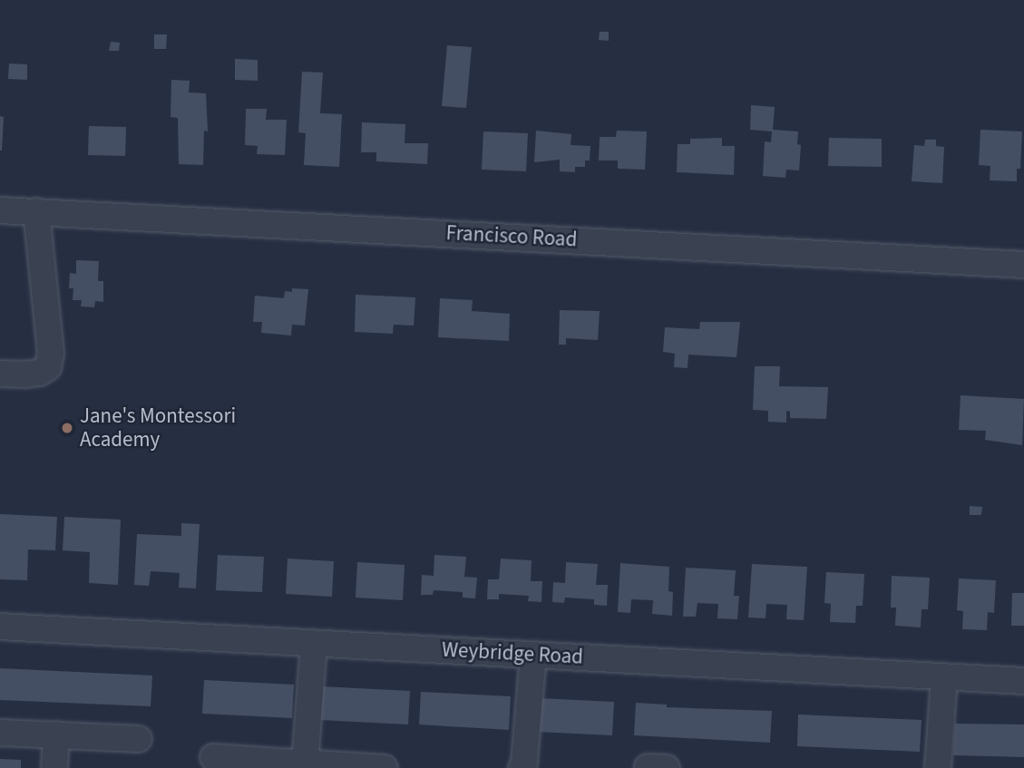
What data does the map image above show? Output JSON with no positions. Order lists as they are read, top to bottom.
{
  "streets": {
    "street": ["Francisco Road", "Weybridge Road"]
  },
  "places": ["Jane's Montessori Academy"]
}
